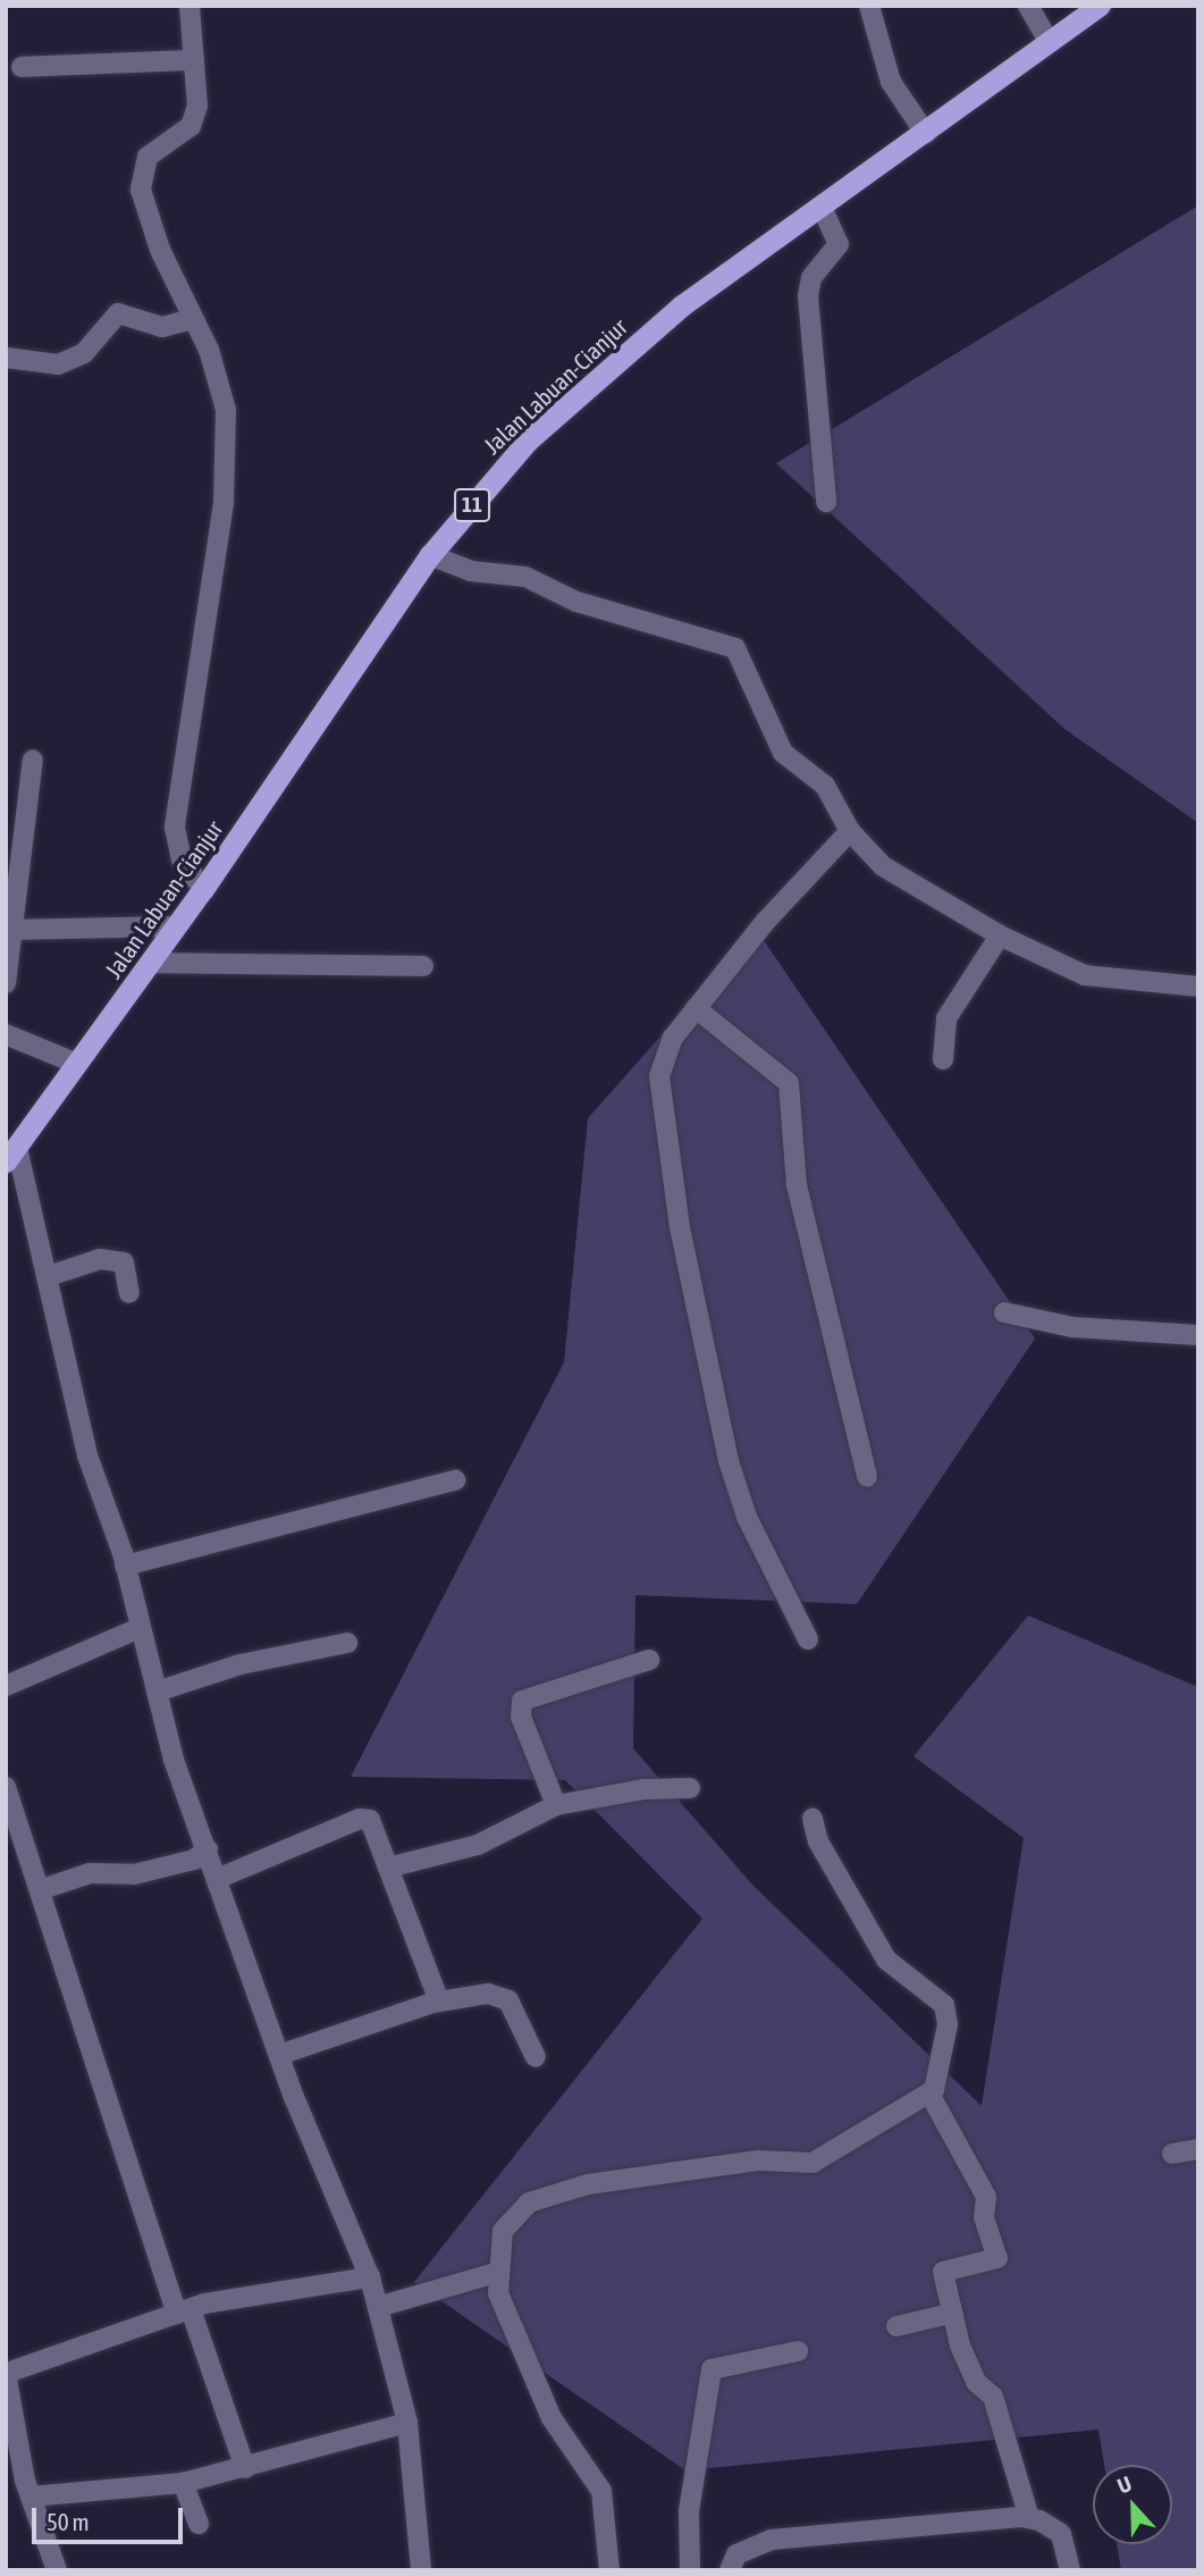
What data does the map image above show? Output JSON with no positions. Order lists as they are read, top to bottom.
{
  "streets": {
    "highway": ["Jalan Labuan-Cianjur", "11"]
  },
  "scale_bar": "50 m",
  "north": "top"
}
